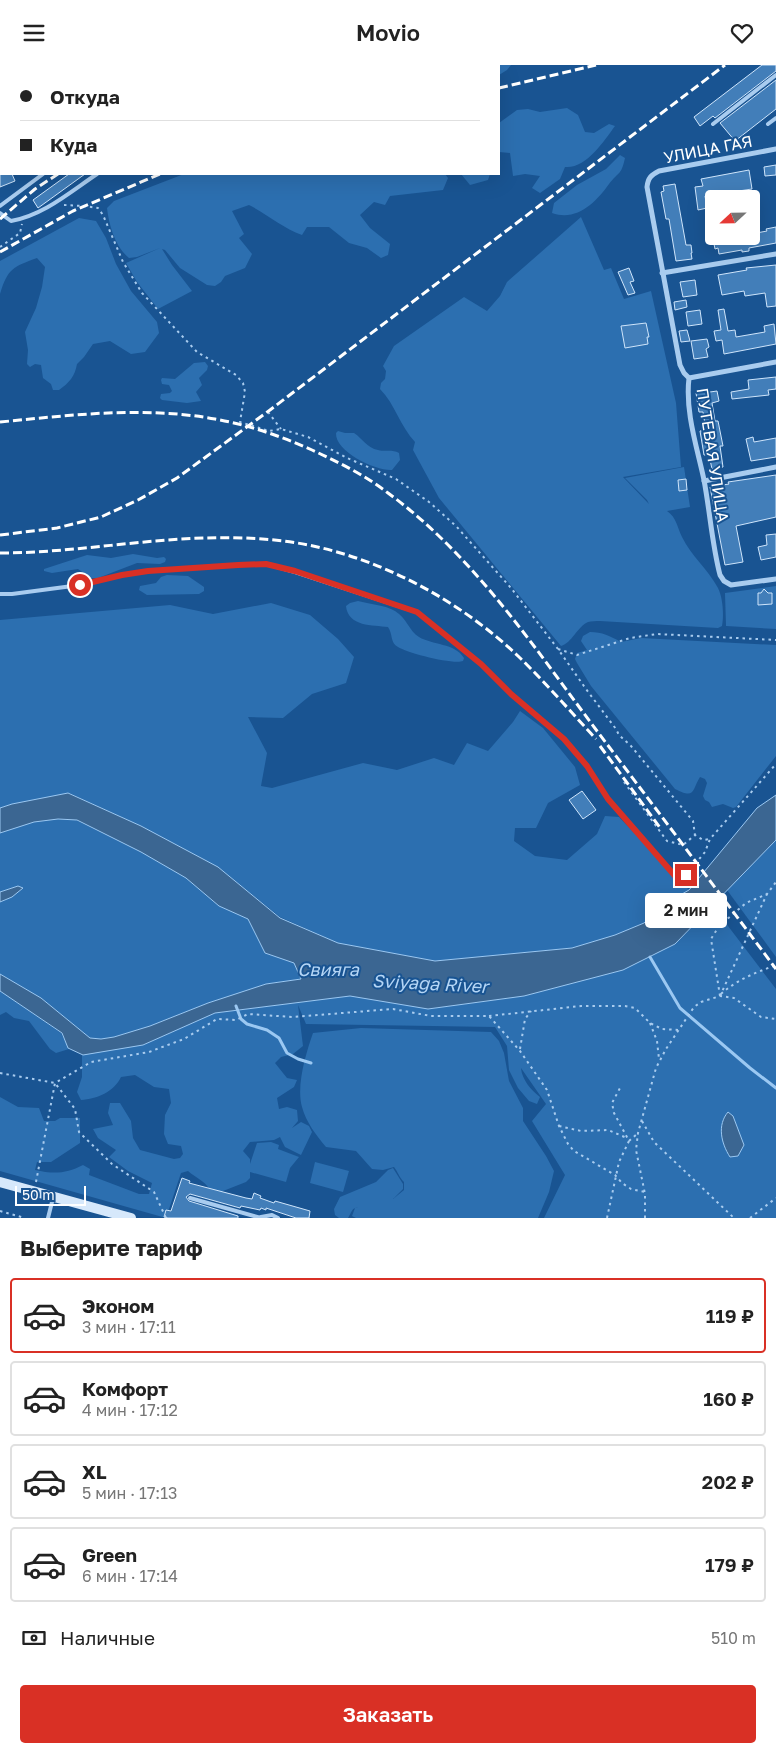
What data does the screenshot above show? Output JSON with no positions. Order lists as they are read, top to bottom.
{
  "streets": {
    "street": ["УЛИЦА ГАЯ", "ПУТЕВАЯ УЛИЦА"]
  },
  "crossings": [
    ["УЛИЦА ГАЯ", "ПУТЕВАЯ УЛИЦА"]
  ],
  "water": ["Свияга", "Sviyaga River"],
  "scale_bar": "50 m",
  "north": "left",
  "page": {
    "header": "Movio",
    "banner": ["Откуда", "Куда"],
    "bubble": "2 мин",
    "scale": "50 m",
    "heading": "Выберите тариф",
    "list": [
      {
        "name": "Эконом",
        "note": "3 мин · 17:11",
        "value": "119 ₽"
      },
      {
        "name": "Комфорт",
        "note": "4 мин · 17:12",
        "value": "160 ₽"
      },
      {
        "name": "XL",
        "note": "5 мин · 17:13",
        "value": "202 ₽"
      },
      {
        "name": "Green",
        "note": "6 мин · 17:14",
        "value": "179 ₽"
      }
    ],
    "pay": ["Наличные", "510 m"],
    "buttons": "Заказать"
  }
}
